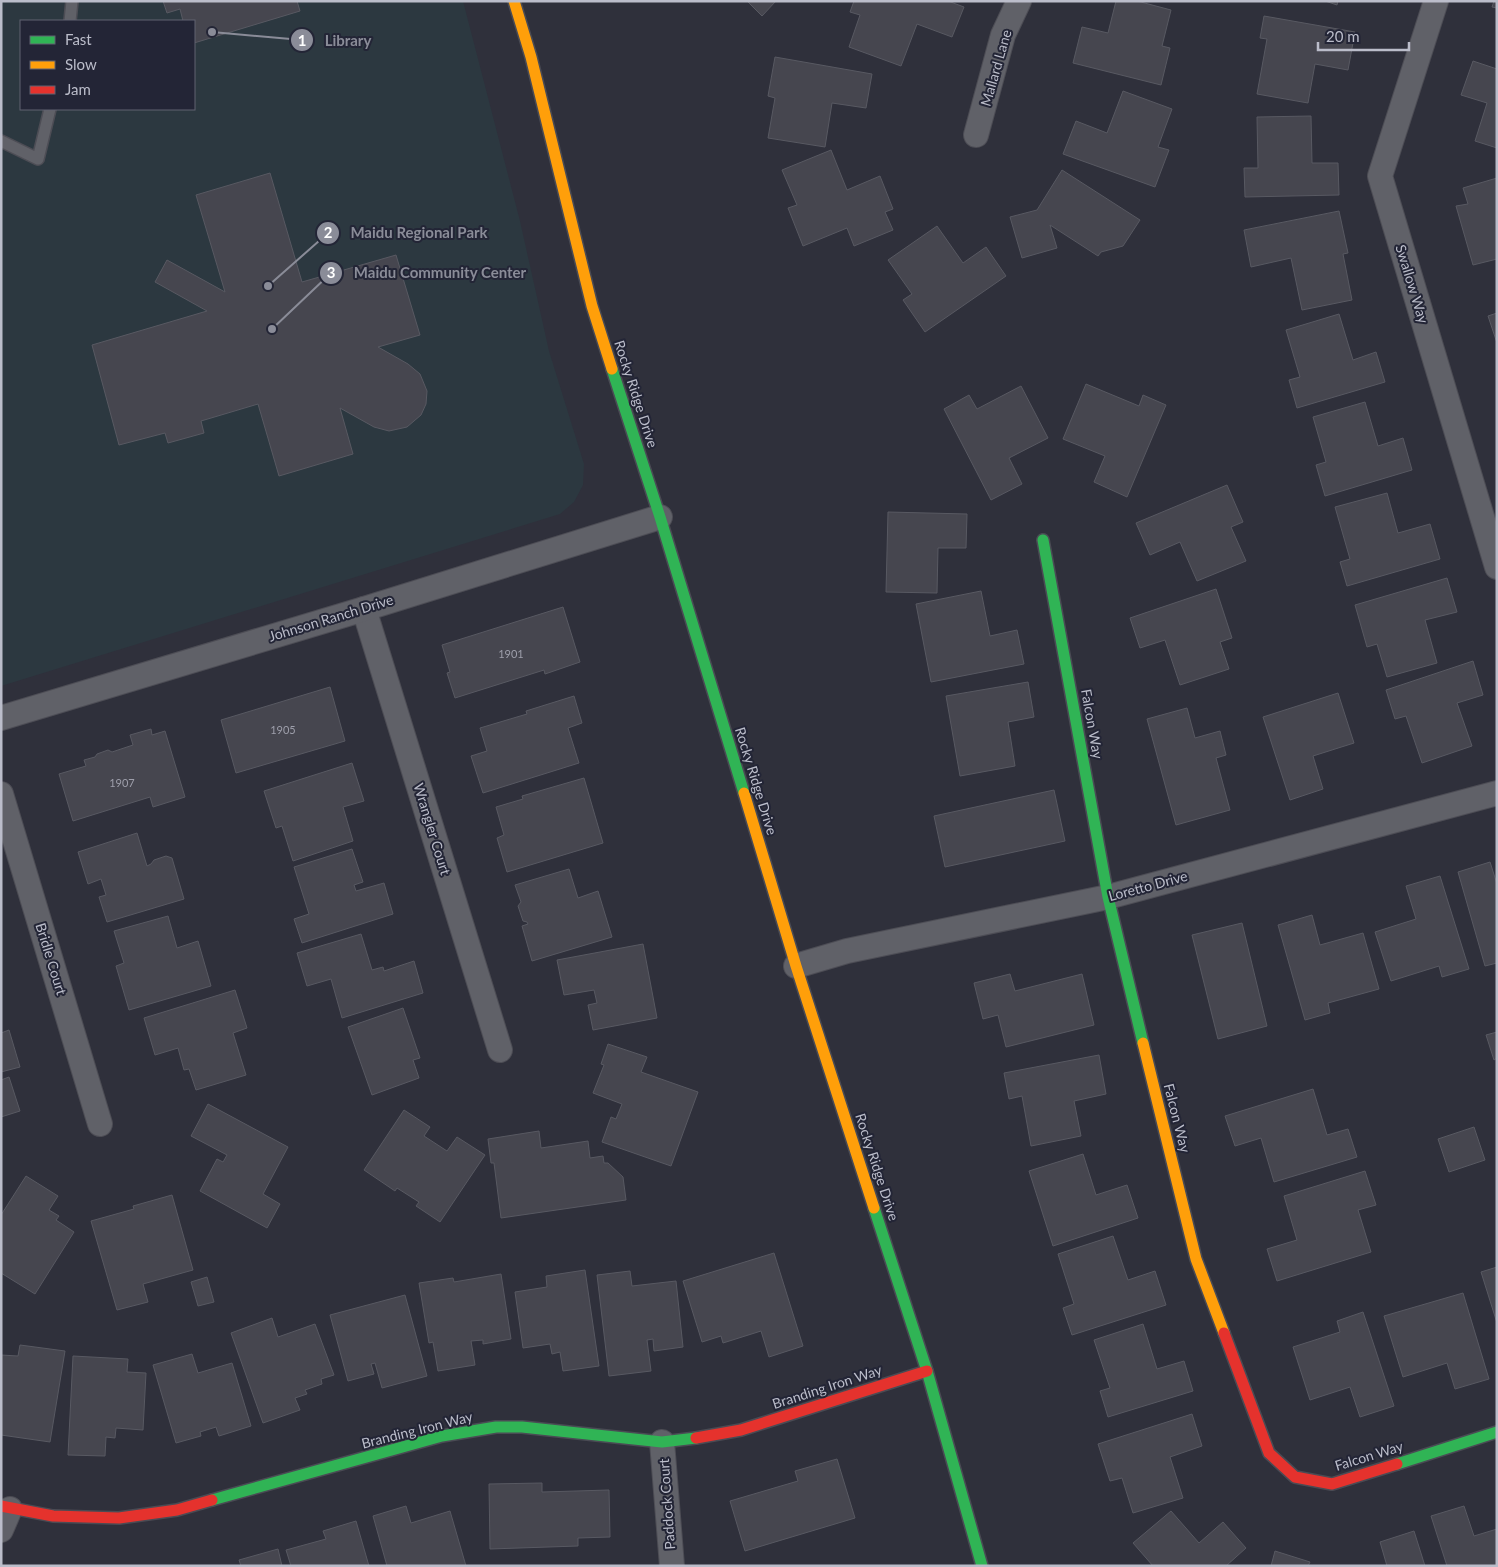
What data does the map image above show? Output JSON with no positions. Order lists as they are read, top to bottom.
{
  "streets": {
    "street": [
      "Mallard Lane",
      "Swallow Way",
      "Rocky Ridge Drive",
      "Johnson Ranch Drive",
      "Falcon Way",
      "Wrangler Court",
      "Loretto Drive",
      "Bridle Court",
      "Branding Iron Way",
      "Paddock Court"
    ]
  },
  "crossings": [
    ["Rocky Ridge Drive", "Johnson Ranch Drive"],
    ["Rocky Ridge Drive", "Loretto Drive"],
    ["Rocky Ridge Drive", "Branding Iron Way"],
    ["Johnson Ranch Drive", "Wrangler Court"],
    ["Falcon Way", "Loretto Drive"],
    ["Branding Iron Way", "Paddock Court"]
  ],
  "places": ["Library", "Maidu Regional Park", "Maidu Community Center"],
  "house_numbers": ["1901", "1905", "1907"],
  "legend": ["Fast", "Slow", "Jam"],
  "scale_bar": "20 m"
}
